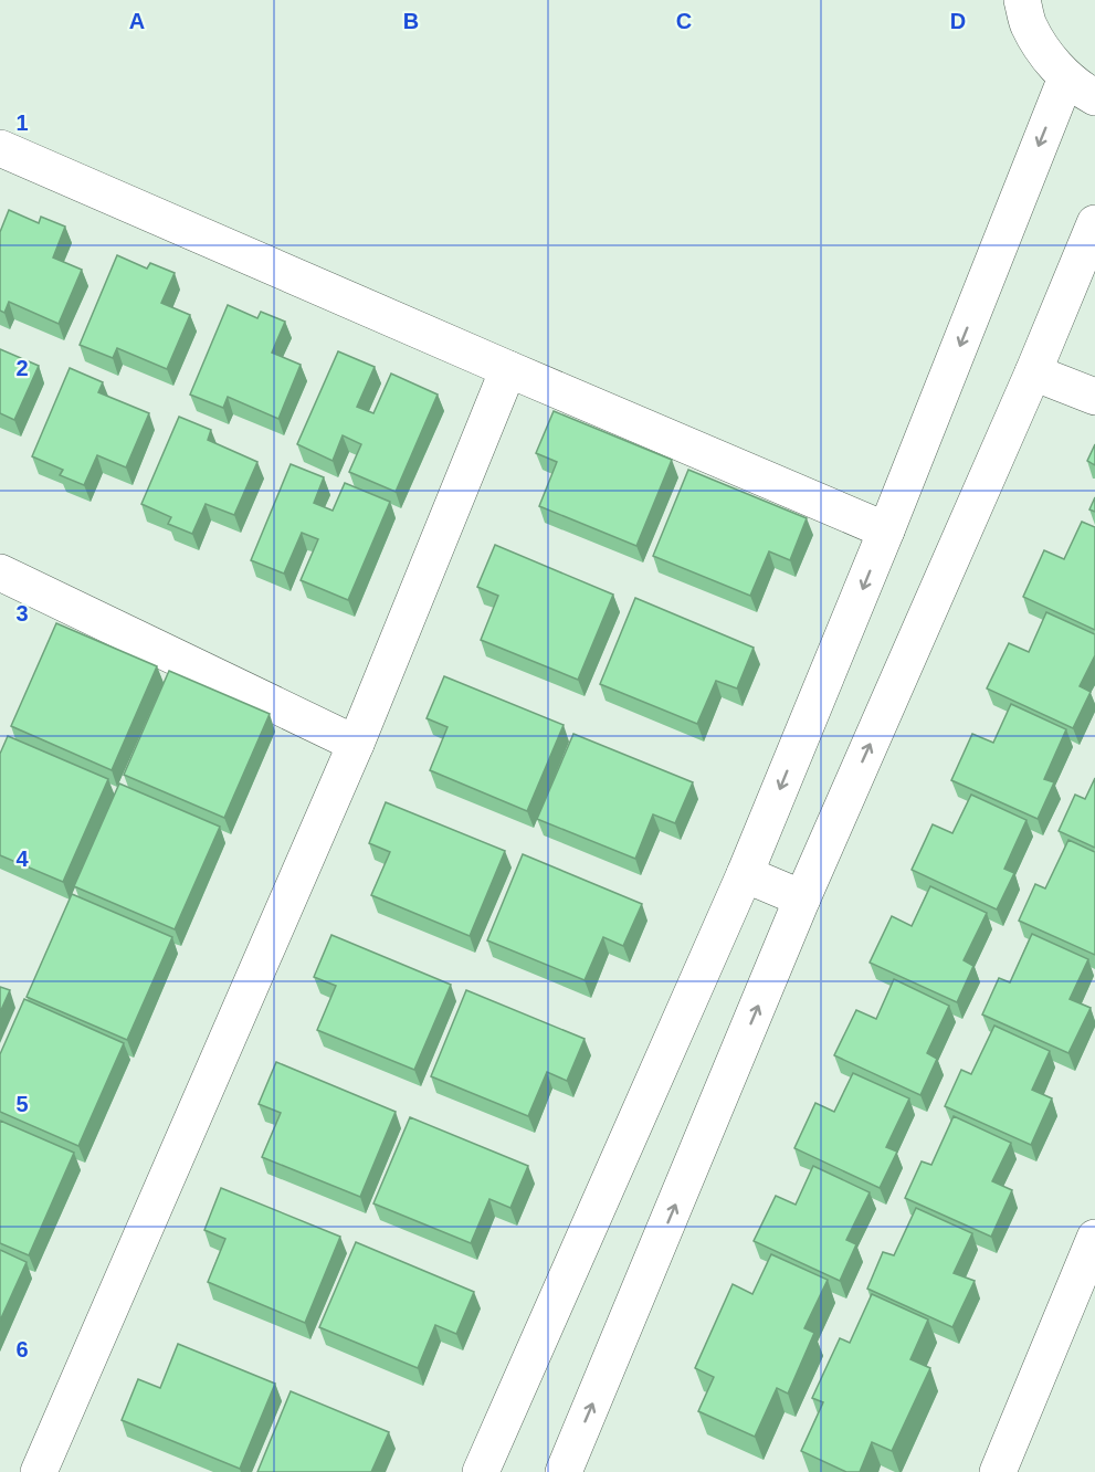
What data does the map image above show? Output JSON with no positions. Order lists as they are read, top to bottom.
{
  "grid": {
    "columns": [
      "A",
      "B",
      "C",
      "D"
    ],
    "rows": [
      "1",
      "2",
      "3",
      "4",
      "5",
      "6"
    ]
  }
}
